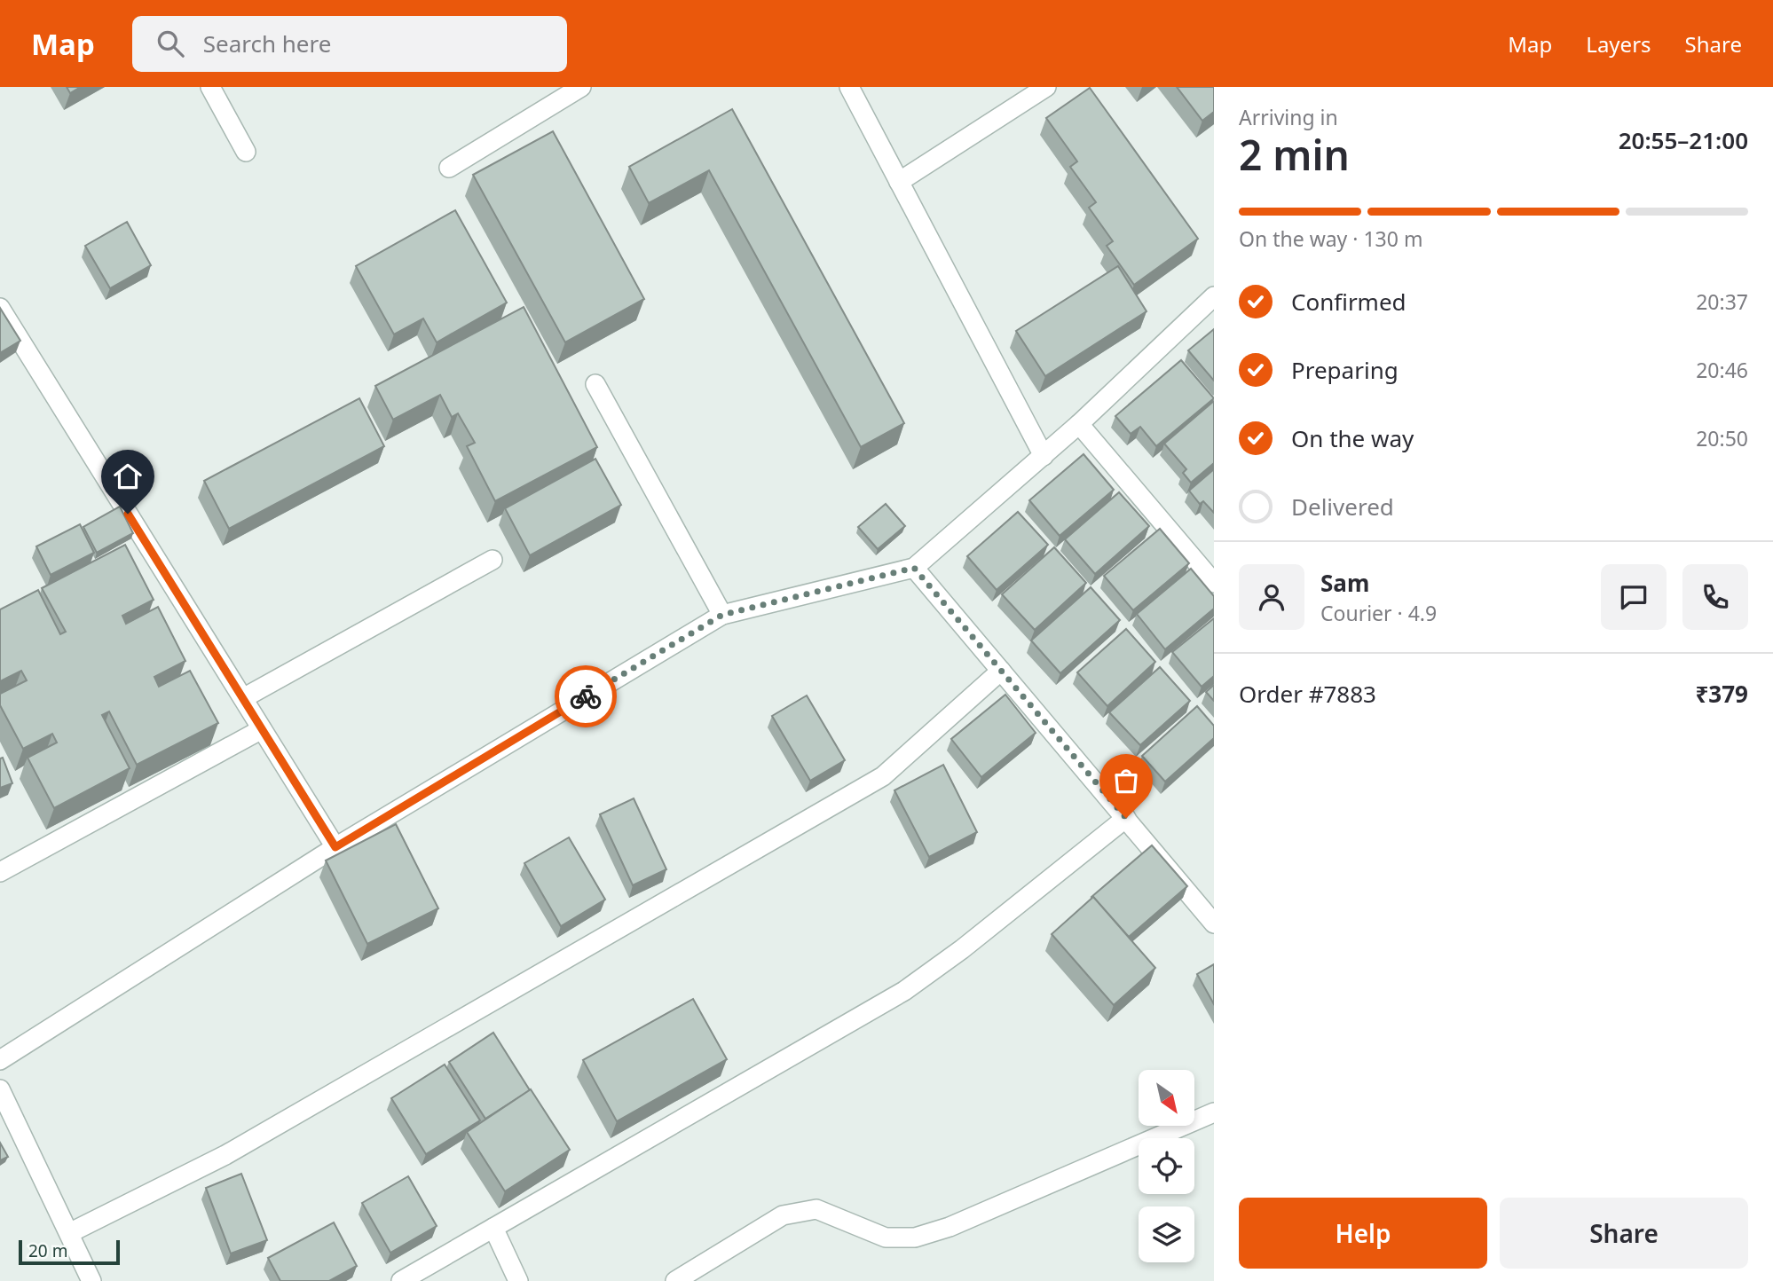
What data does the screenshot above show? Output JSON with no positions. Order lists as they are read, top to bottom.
{
  "scale_bar": "20 m",
  "north": "bottom right",
  "page": {
    "header": "Map",
    "search": "Search here",
    "nav": ["Map", "Layers", "Share"],
    "heading": ["2 min", "Arriving in", "20:55–21:00"],
    "panel": [
      "Sam",
      "Courier · 4.9",
      "Order #7883",
      "₹379"
    ],
    "bar": "On the way · 130 m",
    "list": [
      ["Confirmed", "20:37"],
      ["Preparing", "20:46"],
      ["On the way", "20:50"],
      "Delivered"
    ],
    "buttons": ["Help", "Share"],
    "scale": "20 m"
  }
}
